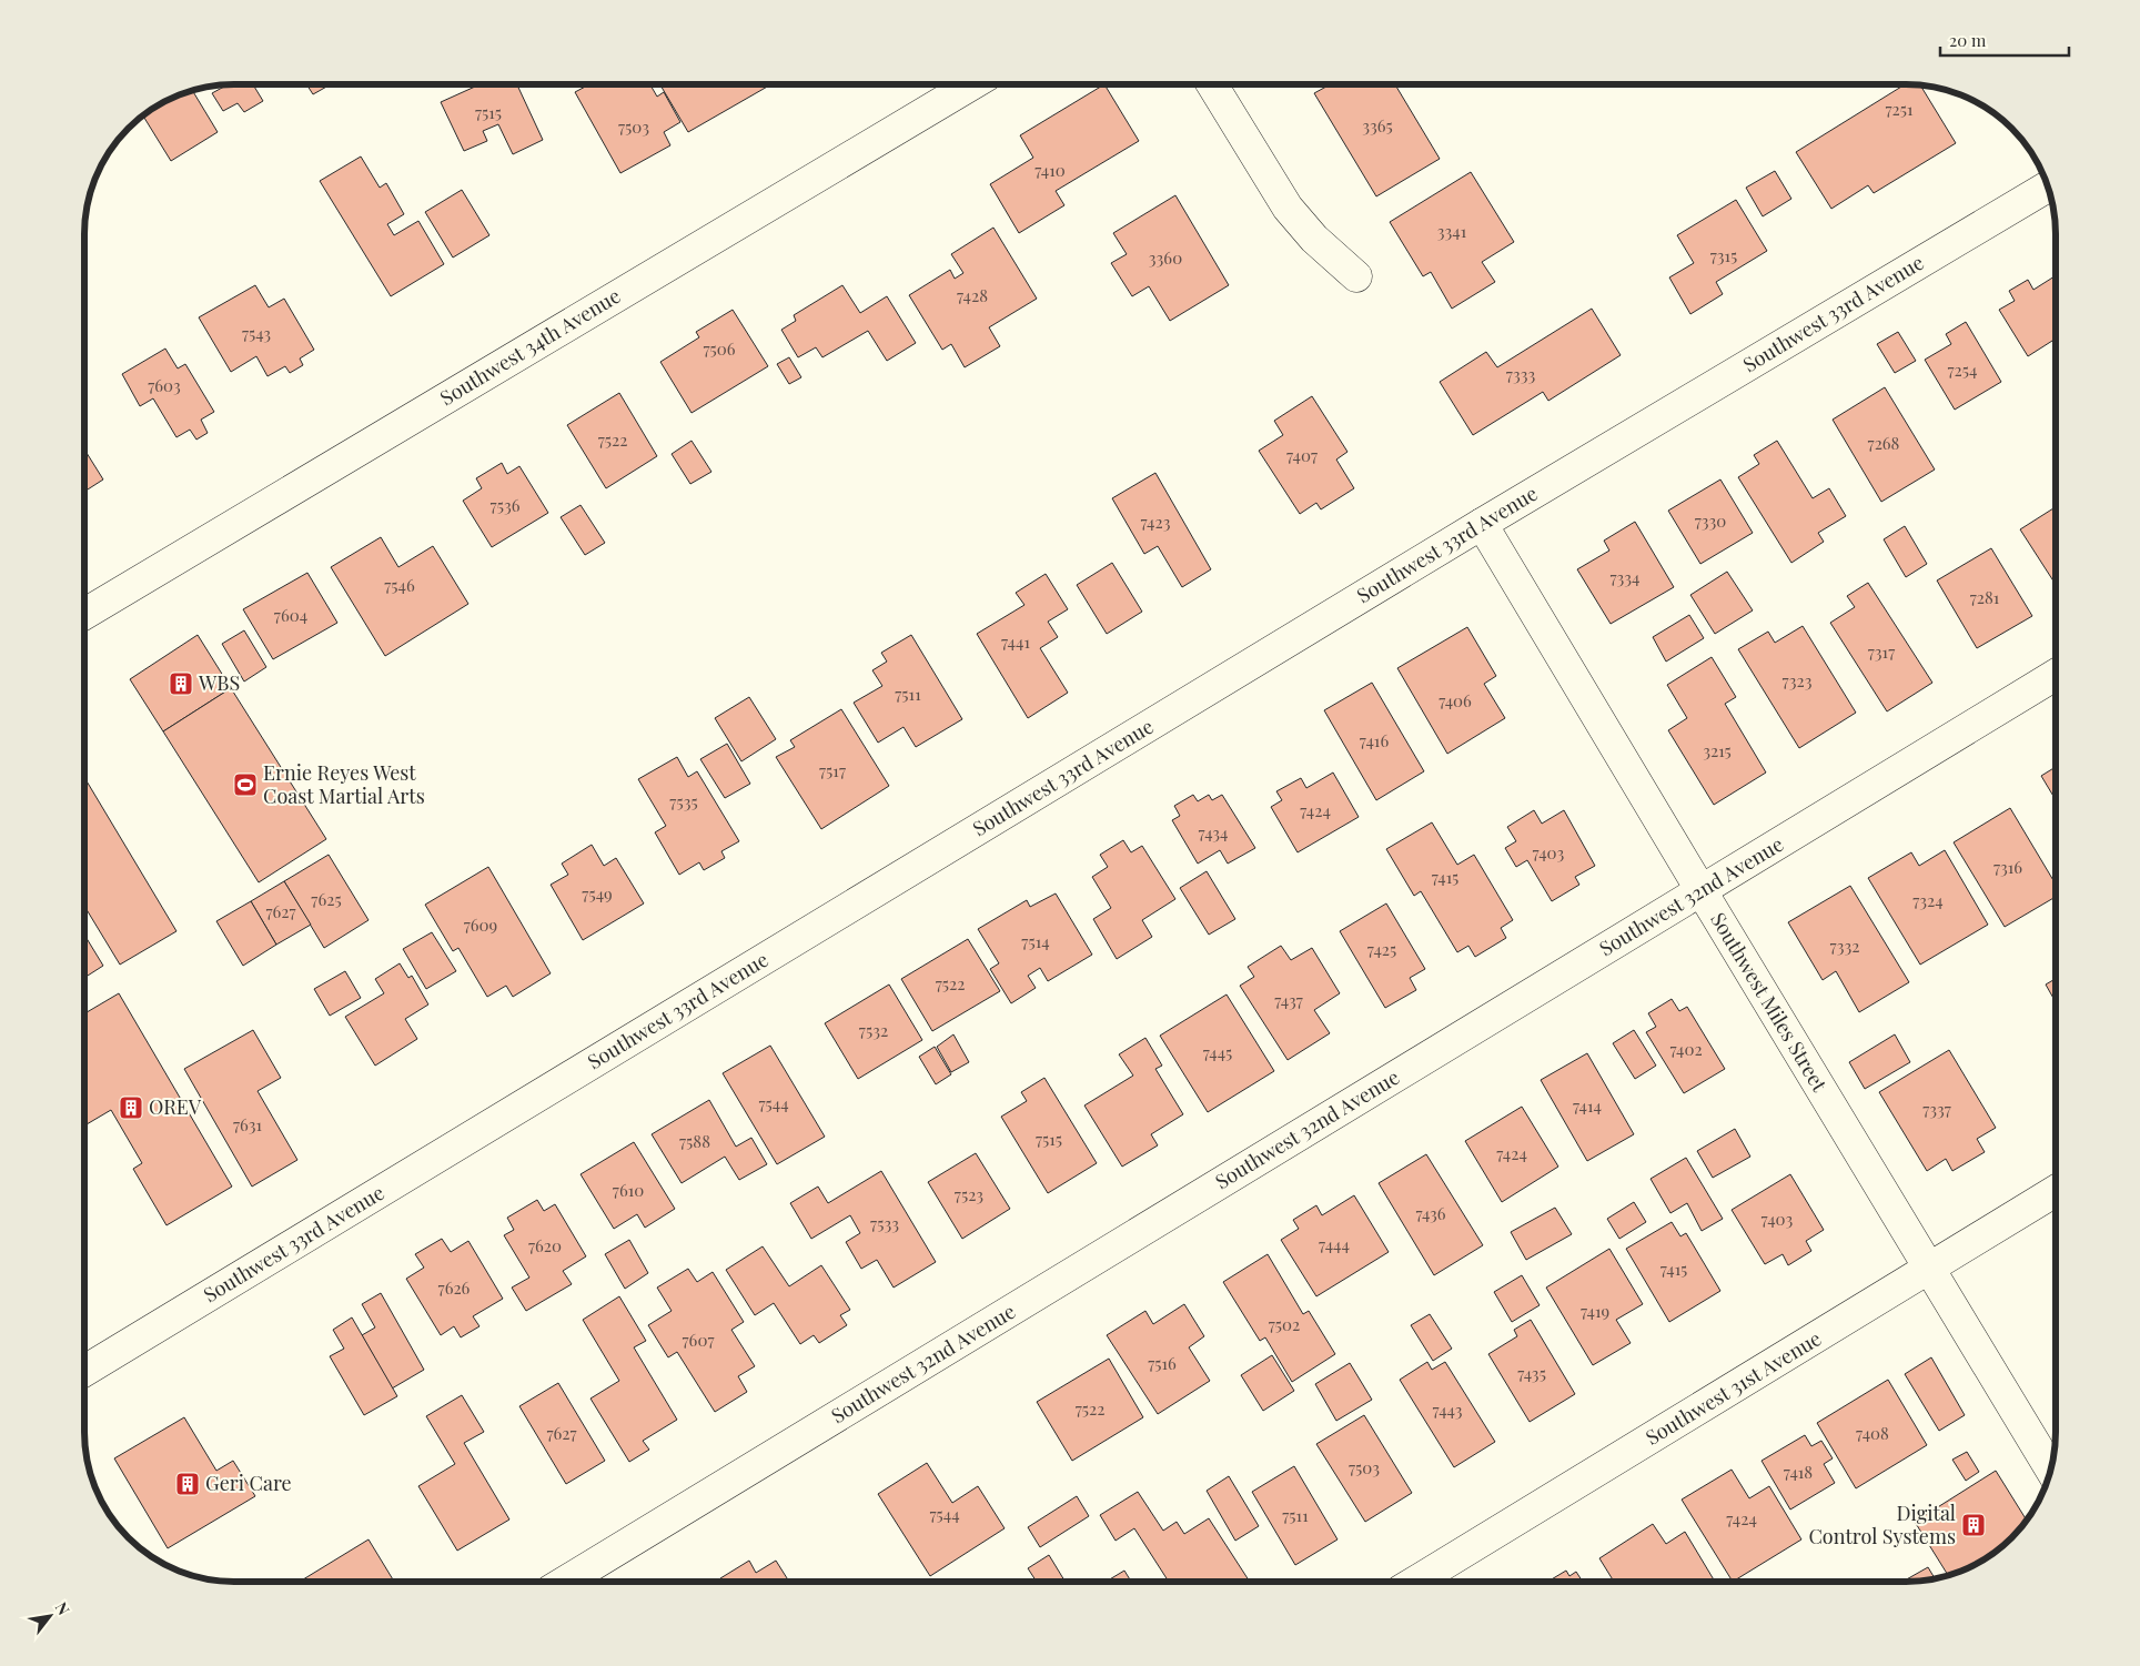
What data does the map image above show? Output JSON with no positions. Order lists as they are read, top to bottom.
{
  "streets": {
    "street": [
      "Southwest 33rd Avenue",
      "Southwest 34th Avenue",
      "Southwest 32nd Avenue",
      "Southwest Miles Street",
      "Southwest 31st Avenue"
    ]
  },
  "crossings": [
    ["Southwest 33rd Avenue", "Southwest Miles Street"],
    ["Southwest 32nd Avenue", "Southwest Miles Street"],
    ["Southwest Miles Street", "Southwest 31st Avenue"]
  ],
  "places": {
    "building": [
      "WBS",
      "OREV",
      "Geri Care",
      "Digital Control Systems"
    ],
    "sports": ["Ernie Reyes West Coast Martial Arts"]
  },
  "house_numbers": [
    "7251",
    "7515",
    "3365",
    "7503",
    "7410",
    "3341",
    "7315",
    "3360",
    "7428",
    "7543",
    "7506",
    "7254",
    "7333",
    "7603",
    "7522",
    "7268",
    "7407",
    "7536",
    "7330",
    "7423",
    "7334",
    "7546",
    "7281",
    "7604",
    "7441",
    "7317",
    "7323",
    "7511",
    "7406",
    "7416",
    "3215",
    "7517",
    "7535",
    "7424",
    "7434",
    "7403",
    "7316",
    "7415",
    "7549",
    "7625",
    "7324",
    "7627",
    "7609",
    "7514",
    "7332",
    "7425",
    "7522",
    "7437",
    "7532",
    "7402",
    "7445",
    "7544",
    "7414",
    "7337",
    "7631",
    "7515",
    "7588",
    "7424",
    "7610",
    "7523",
    "7436",
    "7403",
    "7533",
    "7444",
    "7620",
    "7415",
    "7626",
    "7419",
    "7502",
    "7607",
    "7516",
    "7435",
    "7522",
    "7443",
    "7627",
    "7408",
    "7503",
    "7418",
    "7544",
    "7511",
    "7424"
  ],
  "scale_bar": "20 m",
  "north": "top right"
}
